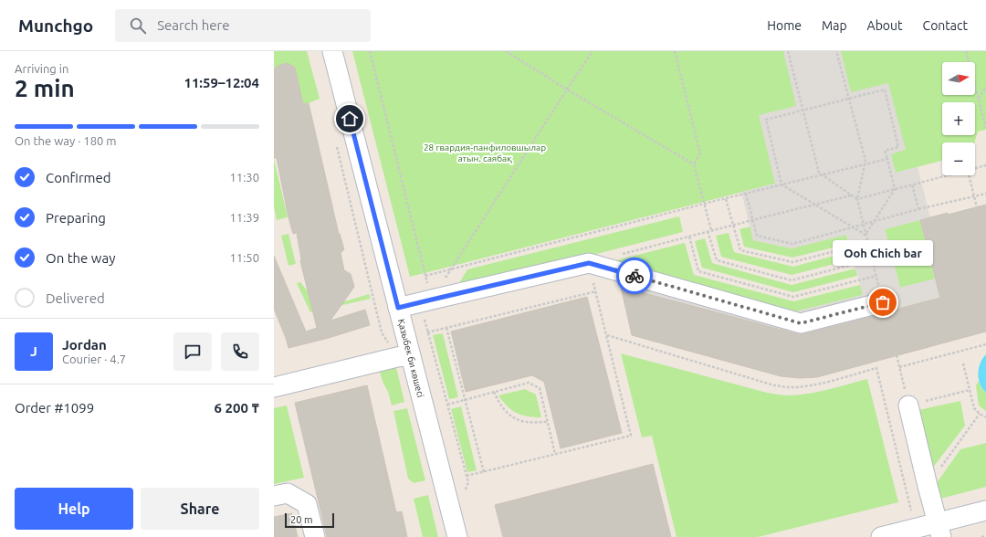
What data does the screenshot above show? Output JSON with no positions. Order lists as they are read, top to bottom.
{
  "streets": {
    "street": ["Қазыбек би көшесі"]
  },
  "parks": ["28 гвардия-панфиловшылар атын. саябақ"],
  "places": ["Ooh Chich bar"],
  "scale_bar": "20 m",
  "north": "right",
  "page": {
    "header": "Munchgo",
    "search": "Search here",
    "nav": [
      "Home",
      "Map",
      "About",
      "Contact"
    ],
    "heading": ["2 min", "Arriving in", "11:59–12:04"],
    "panel": [
      "Jordan",
      "Courier · 4.7",
      "Order #1099",
      "6 200 ₸"
    ],
    "map_buttons": ["+", "−"],
    "bar": "On the way · 180 m",
    "list": [
      ["Confirmed", "11:30"],
      ["Preparing", "11:39"],
      ["On the way", "11:50"],
      "Delivered"
    ],
    "bubble": "Ooh Chich bar",
    "round": "J",
    "buttons": ["Help", "Share"],
    "scale": "20 m"
  }
}
